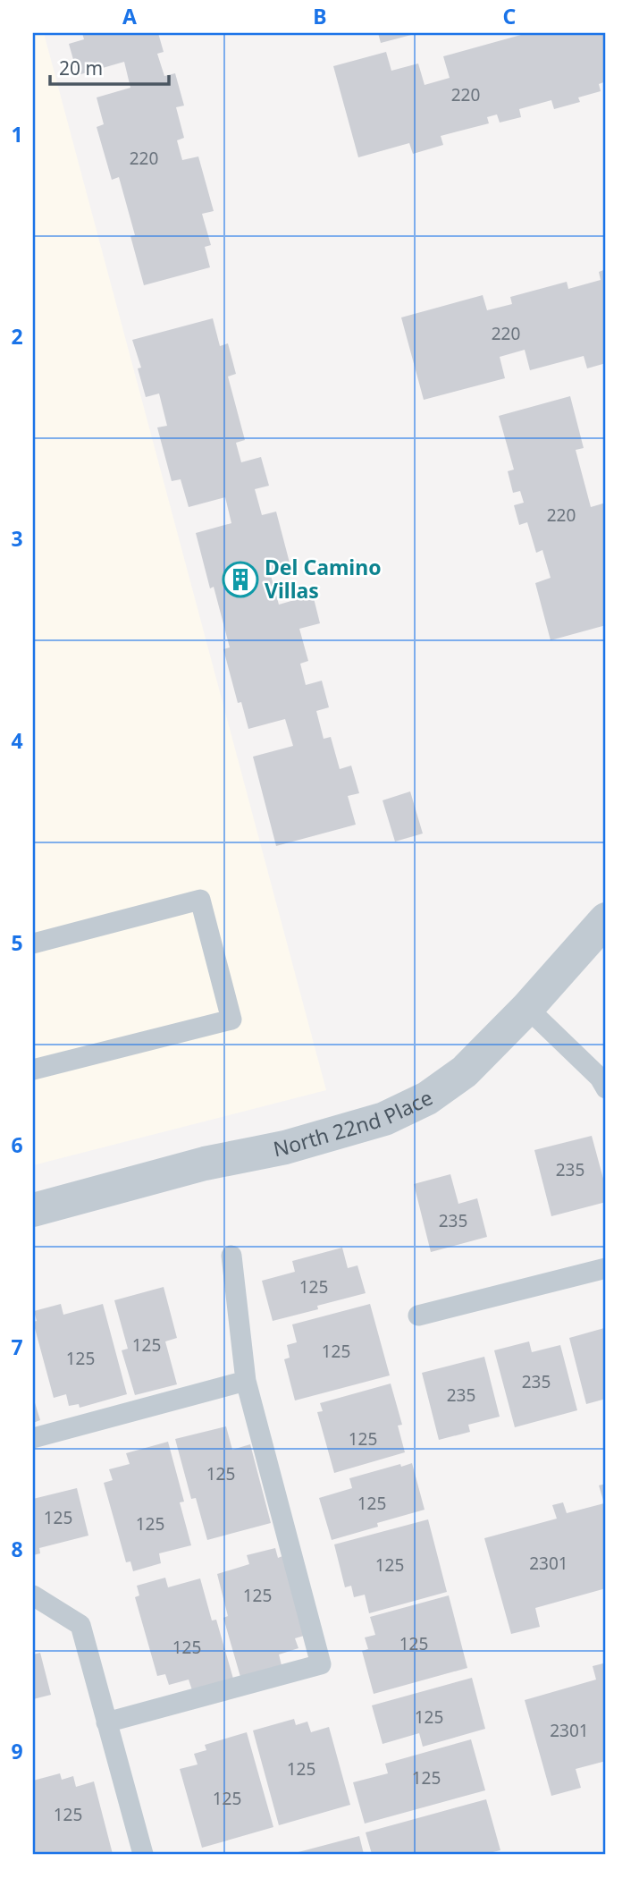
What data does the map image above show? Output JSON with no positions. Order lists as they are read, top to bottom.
{
  "streets": {
    "street": ["North 22nd Place"]
  },
  "places": {
    "building": ["Del Camino Villas"]
  },
  "house_numbers": [
    "220",
    "220",
    "220",
    "220",
    "235",
    "235",
    "125",
    "125",
    "125",
    "125",
    "235",
    "235",
    "125",
    "125",
    "125",
    "125",
    "125",
    "2301",
    "125",
    "125",
    "125",
    "125",
    "125",
    "2301",
    "125",
    "125",
    "125",
    "125"
  ],
  "scale_bar": "20 m",
  "grid": {
    "columns": ["A", "B", "C"],
    "rows": [
      "1",
      "2",
      "3",
      "4",
      "5",
      "6",
      "7",
      "8",
      "9"
    ]
  }
}
